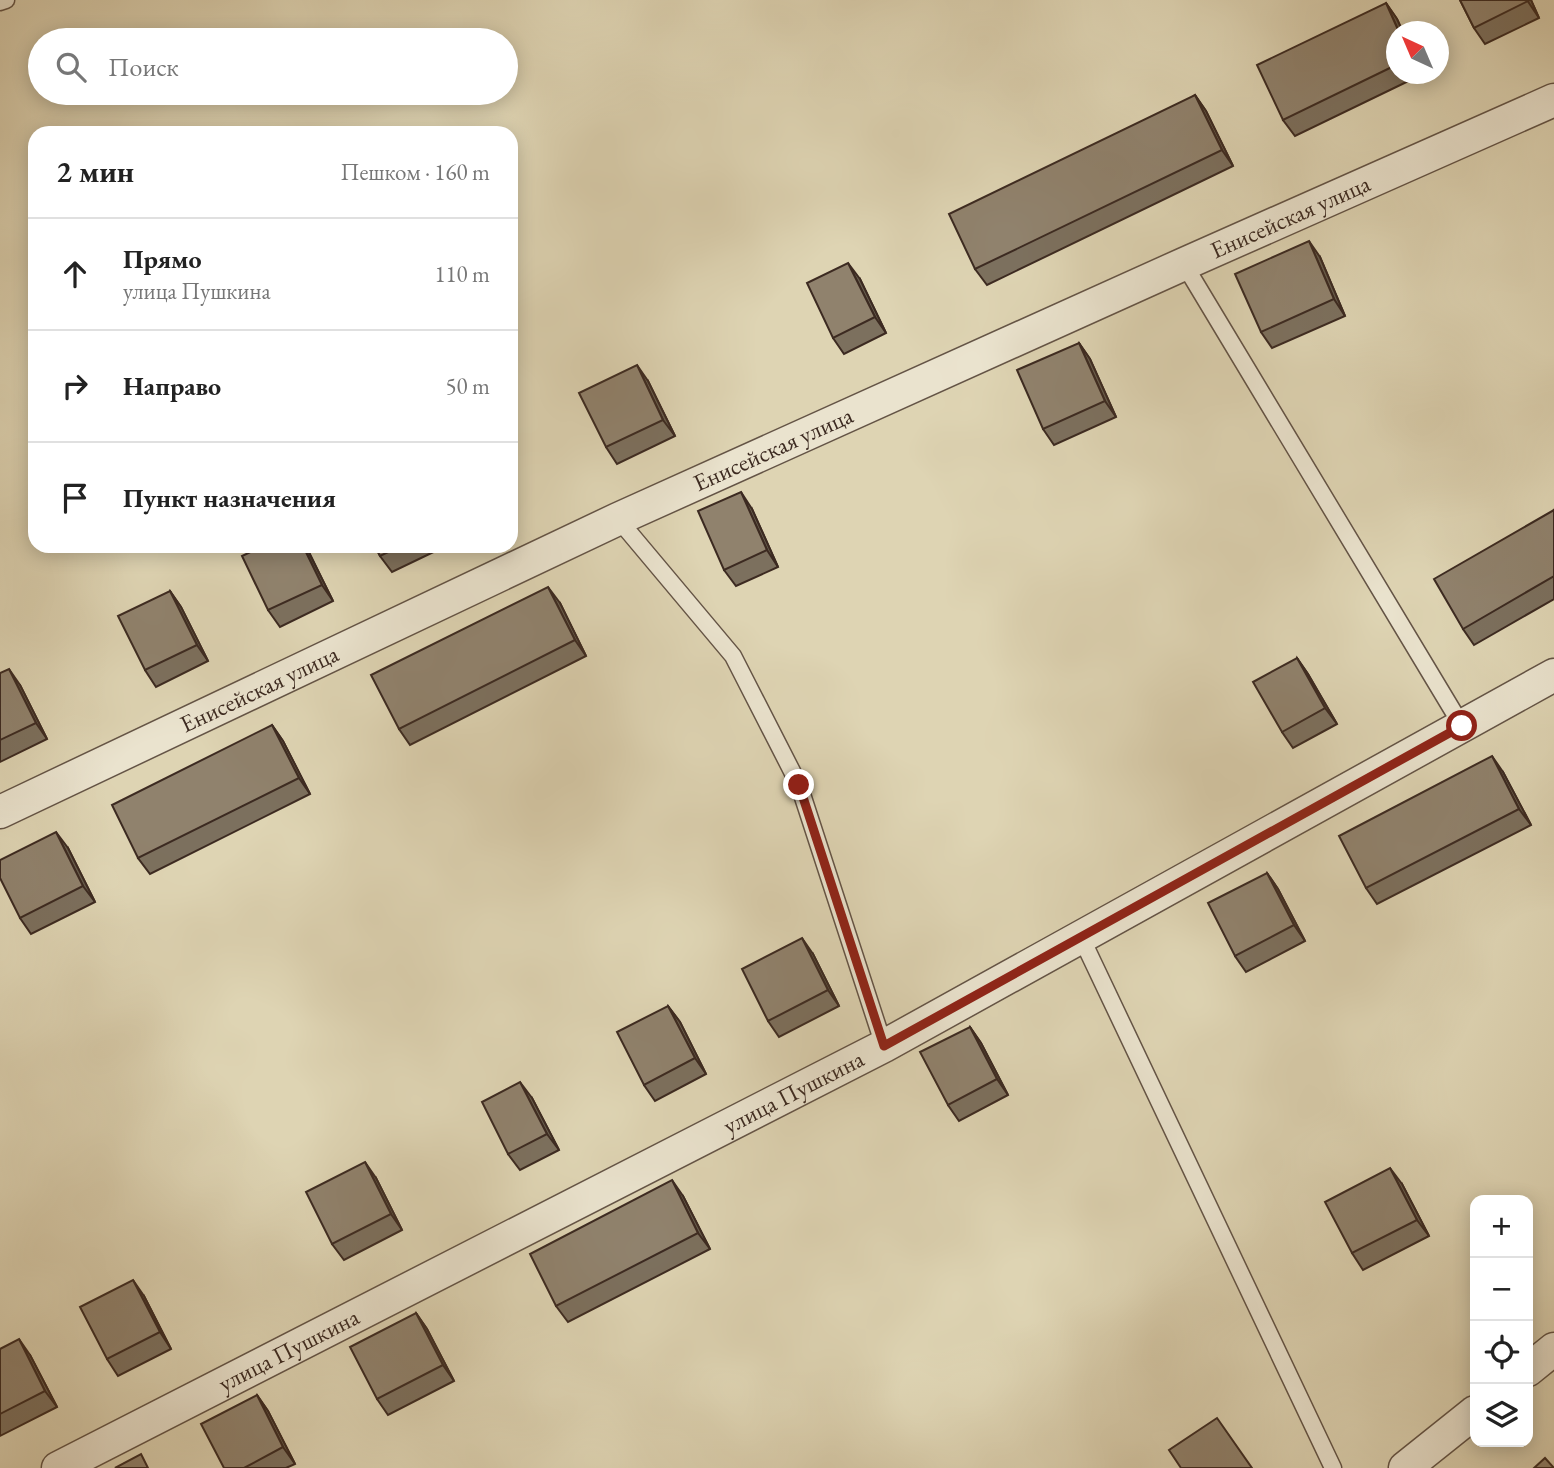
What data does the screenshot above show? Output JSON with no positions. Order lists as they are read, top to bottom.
{
  "streets": {
    "street": ["Енисейская улица", "улица Пушкина"]
  },
  "north": "top left",
  "page": {
    "search": "Поиск",
    "heading": ["2 мин", "Пешком · 160 m"],
    "list": [
      ["Прямо", "улица Пушкина", "110 m"],
      ["Направо", "50 m"],
      "Пункт назначения"
    ],
    "map_buttons": ["+", "−"]
  }
}
